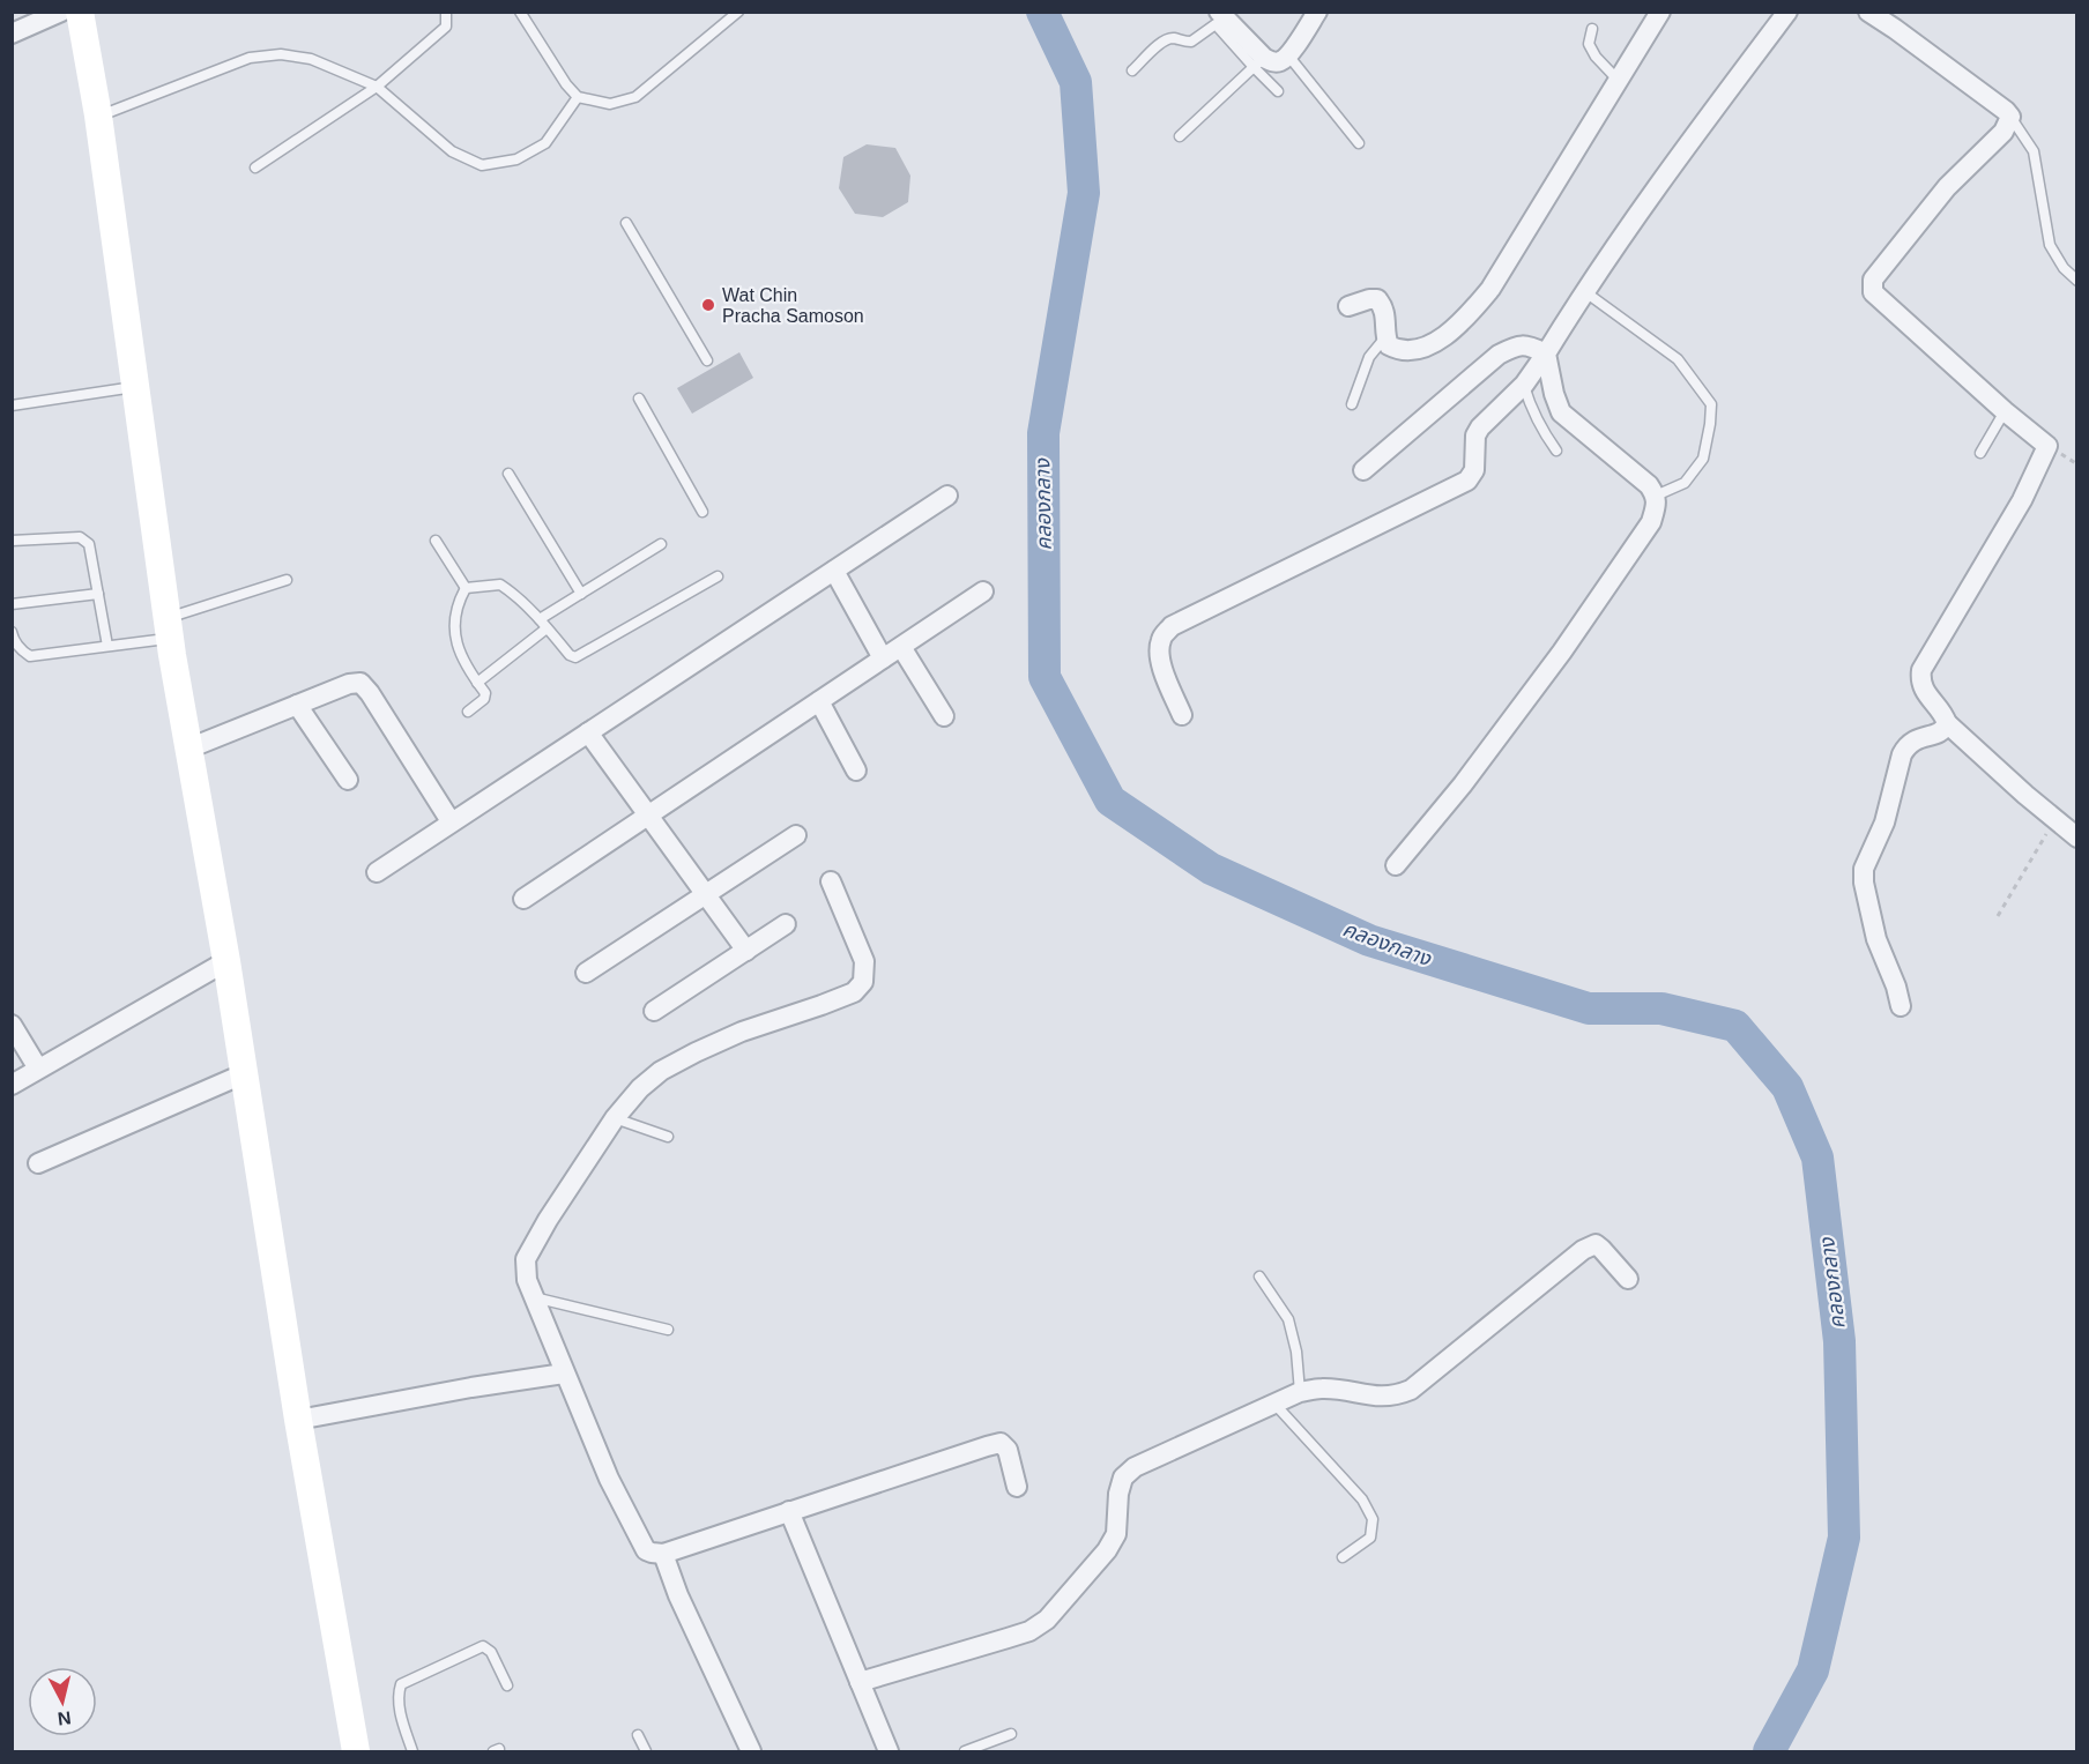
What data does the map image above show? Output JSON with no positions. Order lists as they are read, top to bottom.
{
  "water": ["คลองกลาง"],
  "places": ["Wat Chin Pracha Samoson"],
  "north": "bottom"
}
